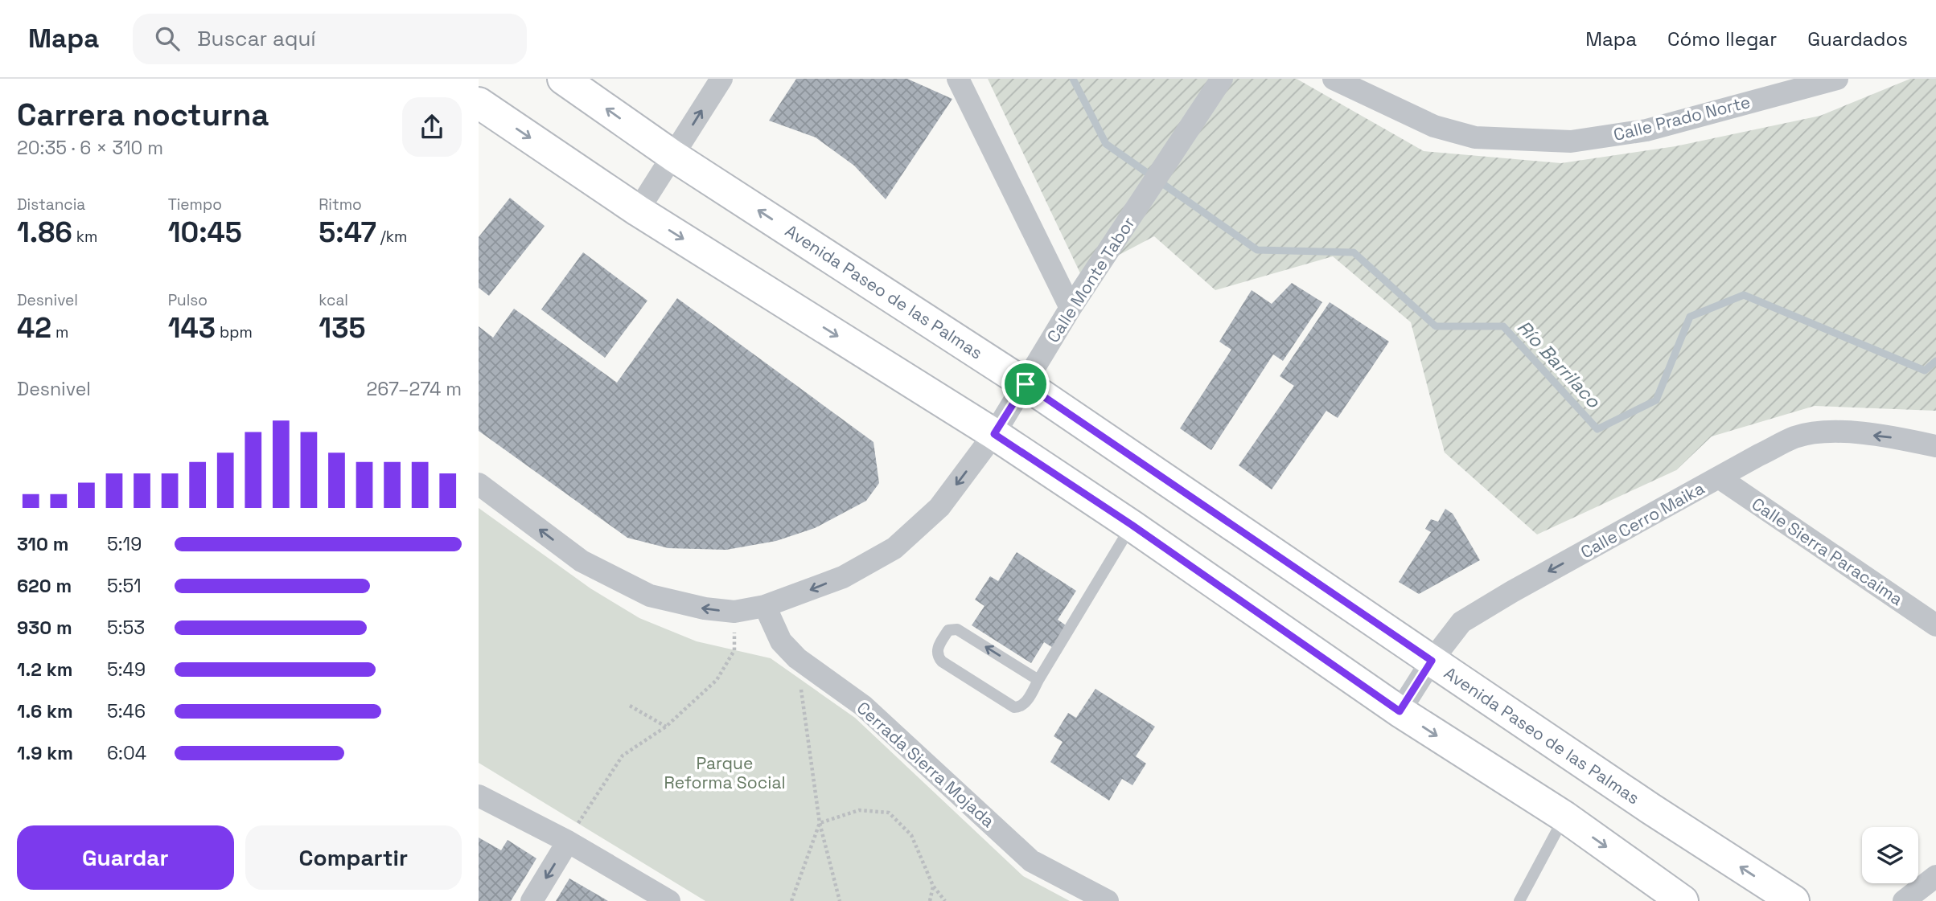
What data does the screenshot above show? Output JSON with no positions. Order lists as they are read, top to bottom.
{
  "streets": {
    "main road": ["Avenida Paseo de las Palmas"],
    "street": [
      "Calle Prado Norte",
      "Calle Monte Tabor",
      "Calle Cerro Maika",
      "Calle Sierra Paracaima",
      "Cerrada Sierra Mojada"
    ]
  },
  "crossings": [
    ["Calle Monte Tabor", "Avenida Paseo de las Palmas"],
    ["Calle Monte Tabor", "Cerrada Sierra Mojada"],
    ["Avenida Paseo de las Palmas", "Calle Cerro Maika"],
    ["Calle Cerro Maika", "Calle Sierra Paracaima"]
  ],
  "one_way": ["Calle Monte Tabor", "Calle Cerro Maika"],
  "water": ["Río Barrilaco"],
  "parks": ["Parque Reforma Social"],
  "page": {
    "header": "Mapa",
    "search": "Buscar aquí",
    "nav": ["Mapa", "Cómo llegar", "Guardados"],
    "heading": ["Carrera nocturna", "20:35 · 6 × 310 m"],
    "stats": [
      ["Distancia", "1.86 km"],
      ["Tiempo", "10:45"],
      ["Ritmo", "5:47 /km"],
      ["Desnivel", "42 m"],
      ["Pulso", "143 bpm"],
      ["kcal", "135"]
    ],
    "chart": ["Desnivel", "267–274 m"],
    "list": [
      {
        "name": "310 m",
        "note": "5:19"
      },
      {
        "name": "620 m",
        "note": "5:51"
      },
      {
        "name": "930 m",
        "note": "5:53"
      },
      {
        "name": "1.2 km",
        "note": "5:49"
      },
      {
        "name": "1.6 km",
        "note": "5:46"
      },
      {
        "name": "1.9 km",
        "note": "6:04"
      }
    ],
    "buttons": ["Guardar", "Compartir"]
  }
}
